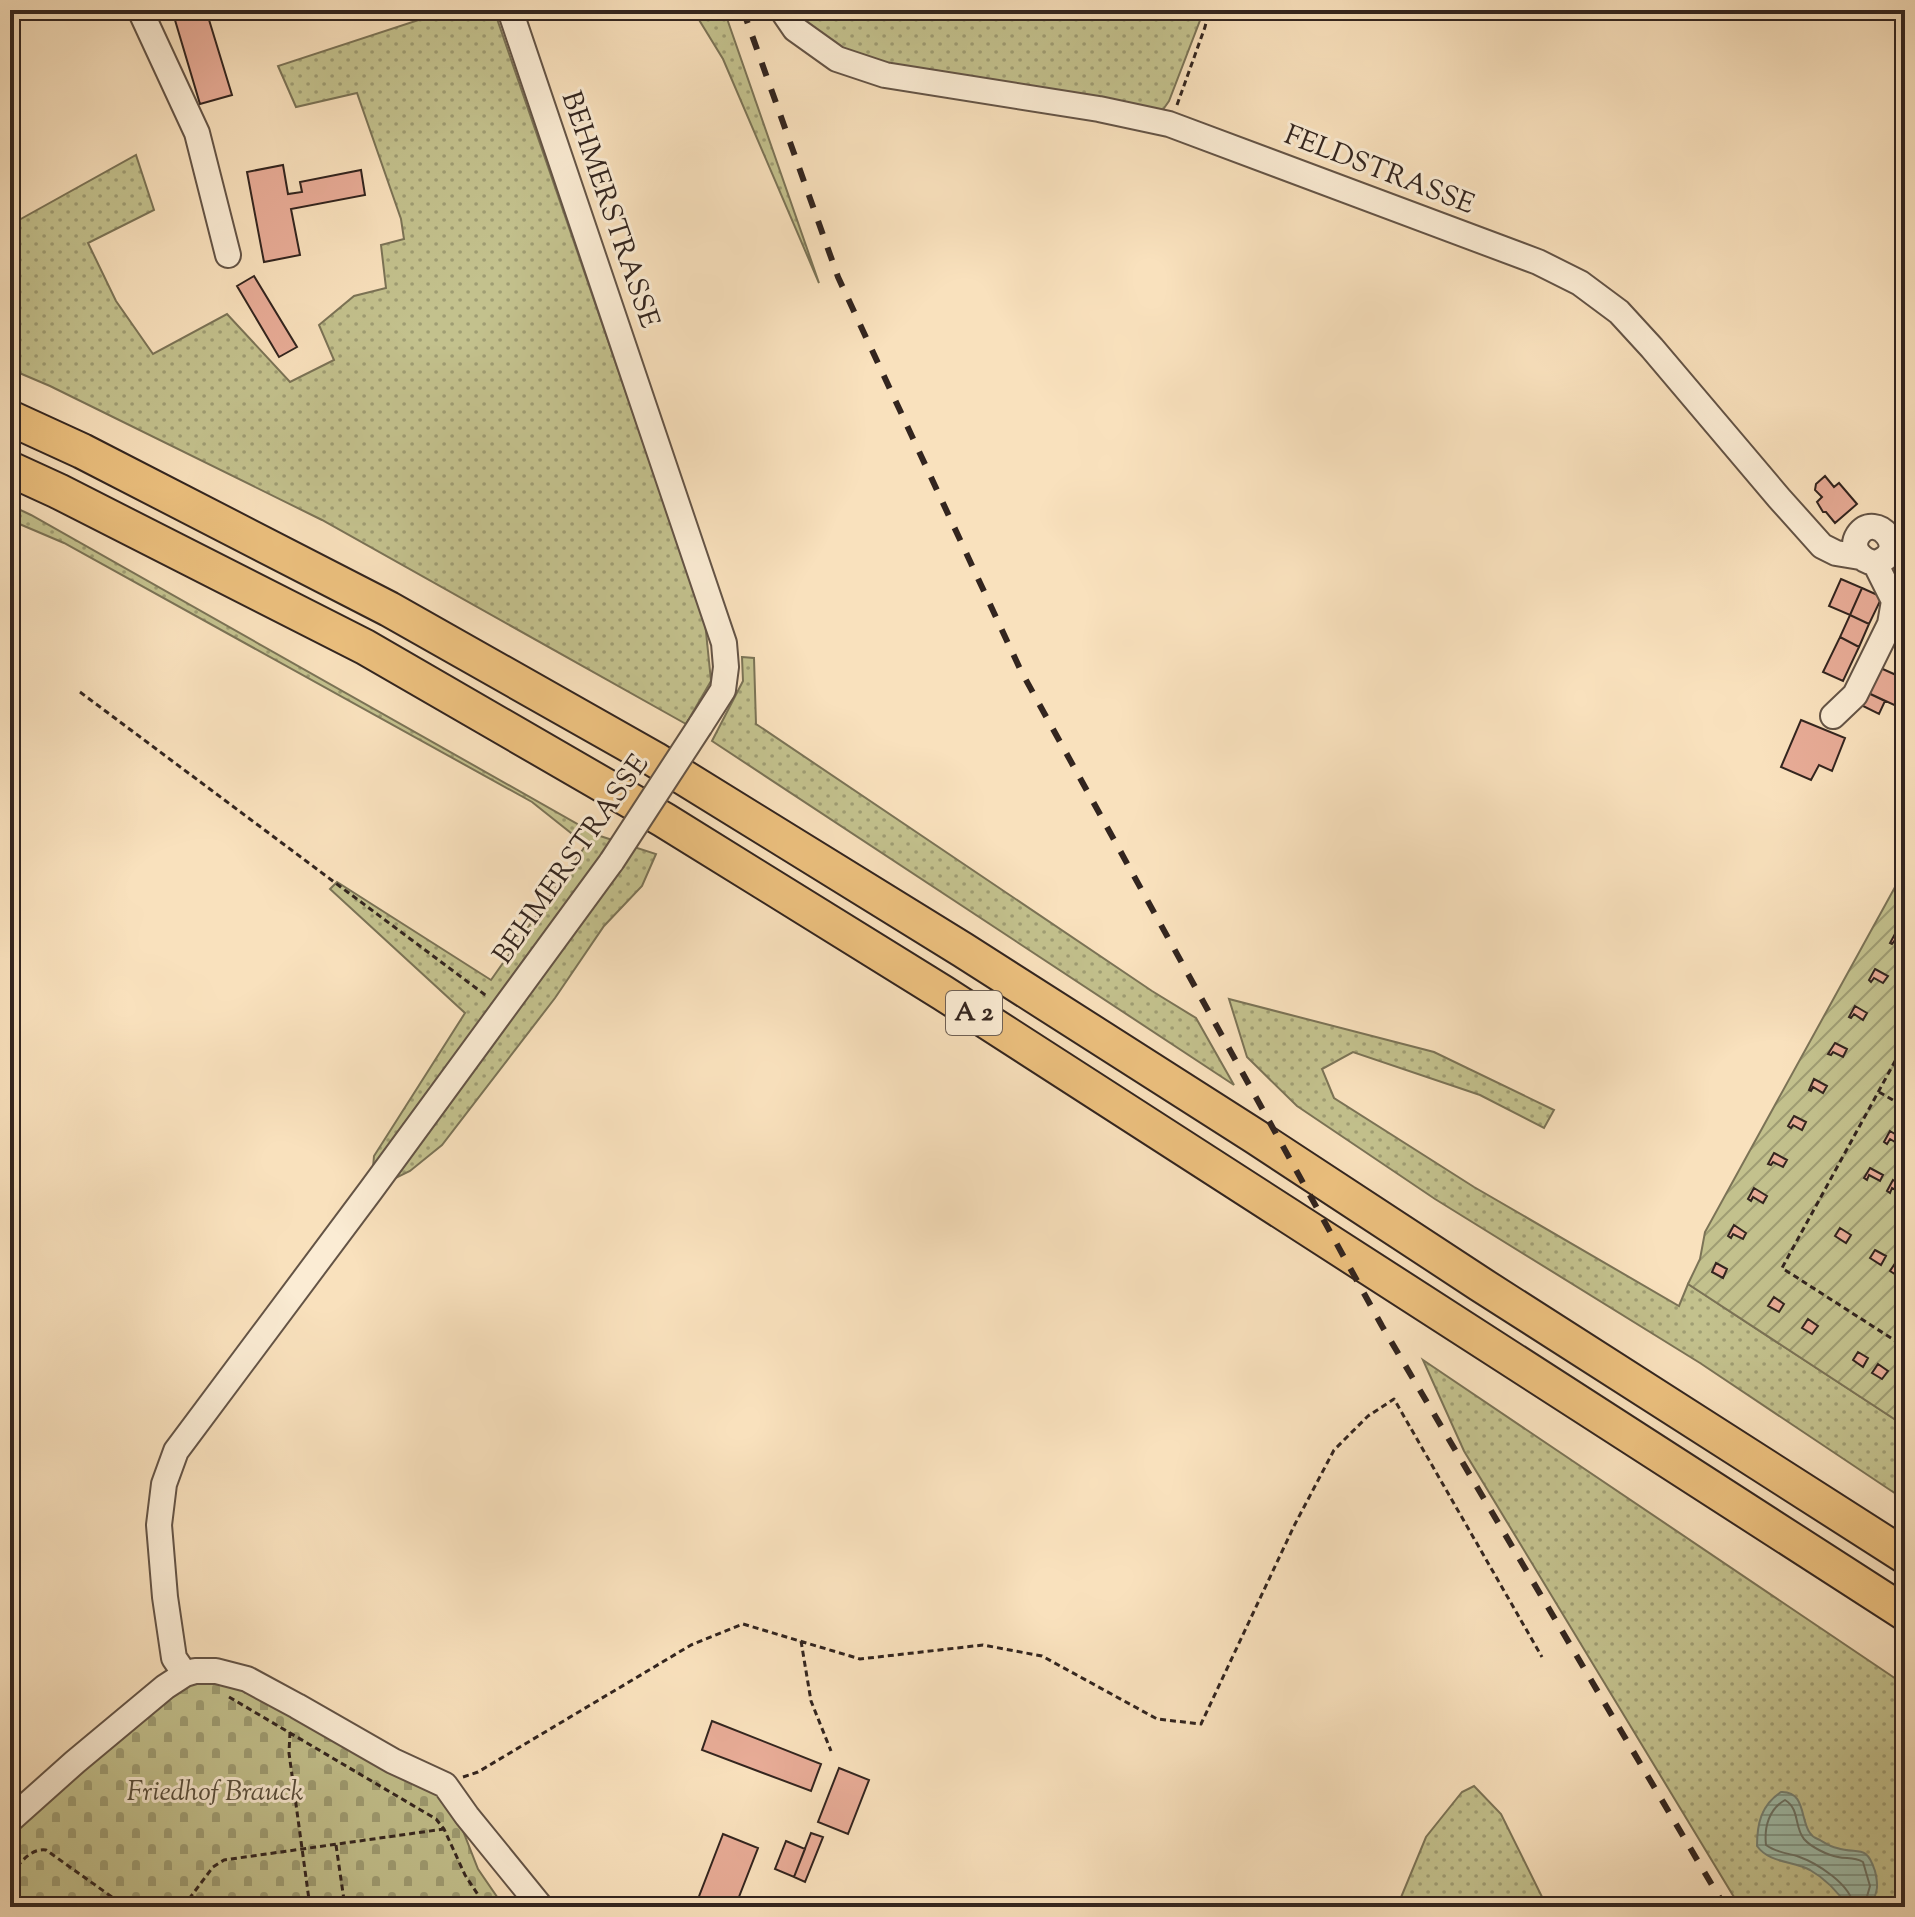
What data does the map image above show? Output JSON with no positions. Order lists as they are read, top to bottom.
{
  "streets": {
    "highway": ["A 2"],
    "street": ["FELDSTRASSE", "BEHMERSTRASSE"]
  },
  "parks": ["Friedhof Brauck"]
}
